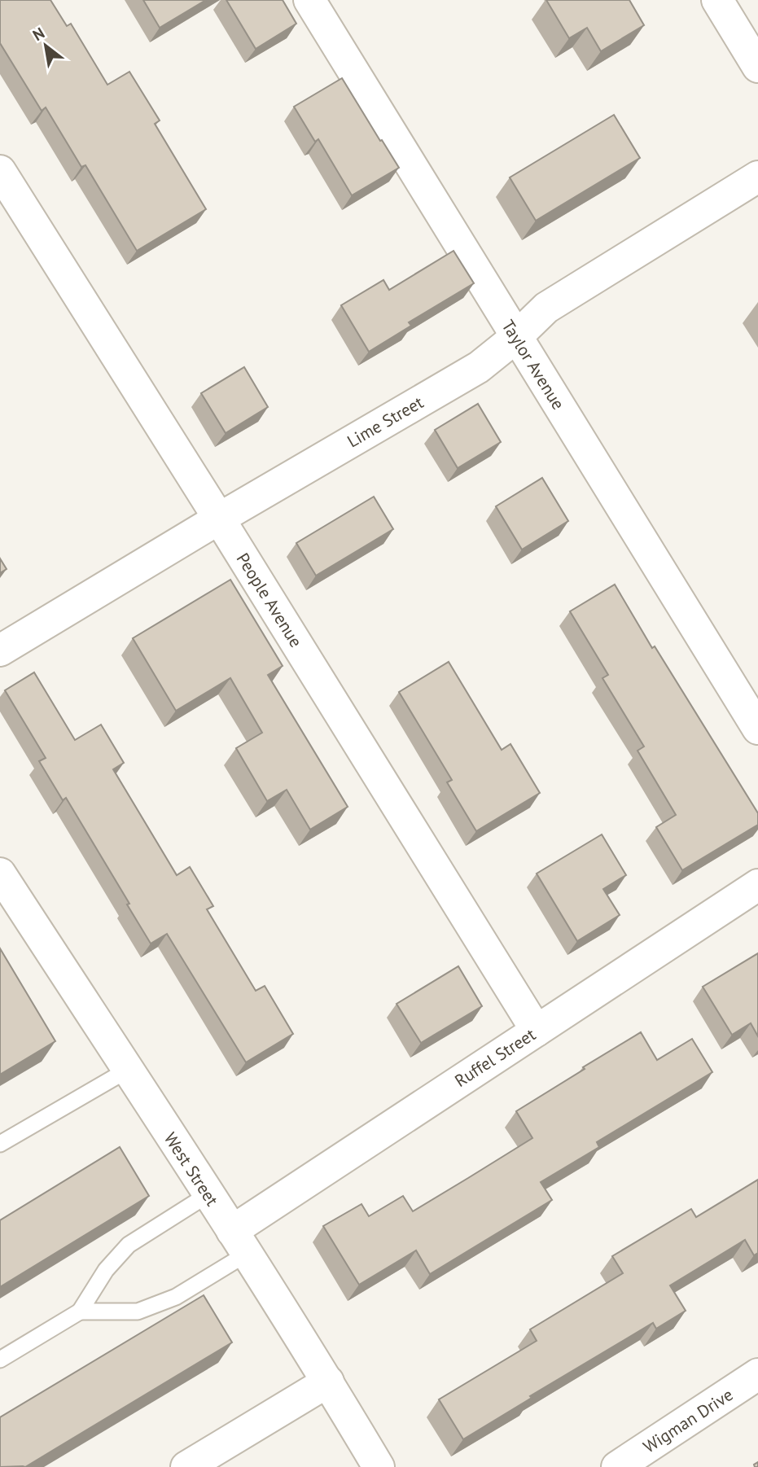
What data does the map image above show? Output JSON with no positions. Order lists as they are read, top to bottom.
{
  "streets": {
    "street": [
      "Taylor Avenue",
      "Lime Street",
      "People Avenue",
      "Ruffel Street",
      "West Street",
      "Wigman Drive"
    ]
  },
  "crossings": [
    ["Taylor Avenue", "Lime Street"],
    ["Lime Street", "People Avenue"],
    ["People Avenue", "Ruffel Street"],
    ["Ruffel Street", "West Street"]
  ],
  "north": "top left"
}
